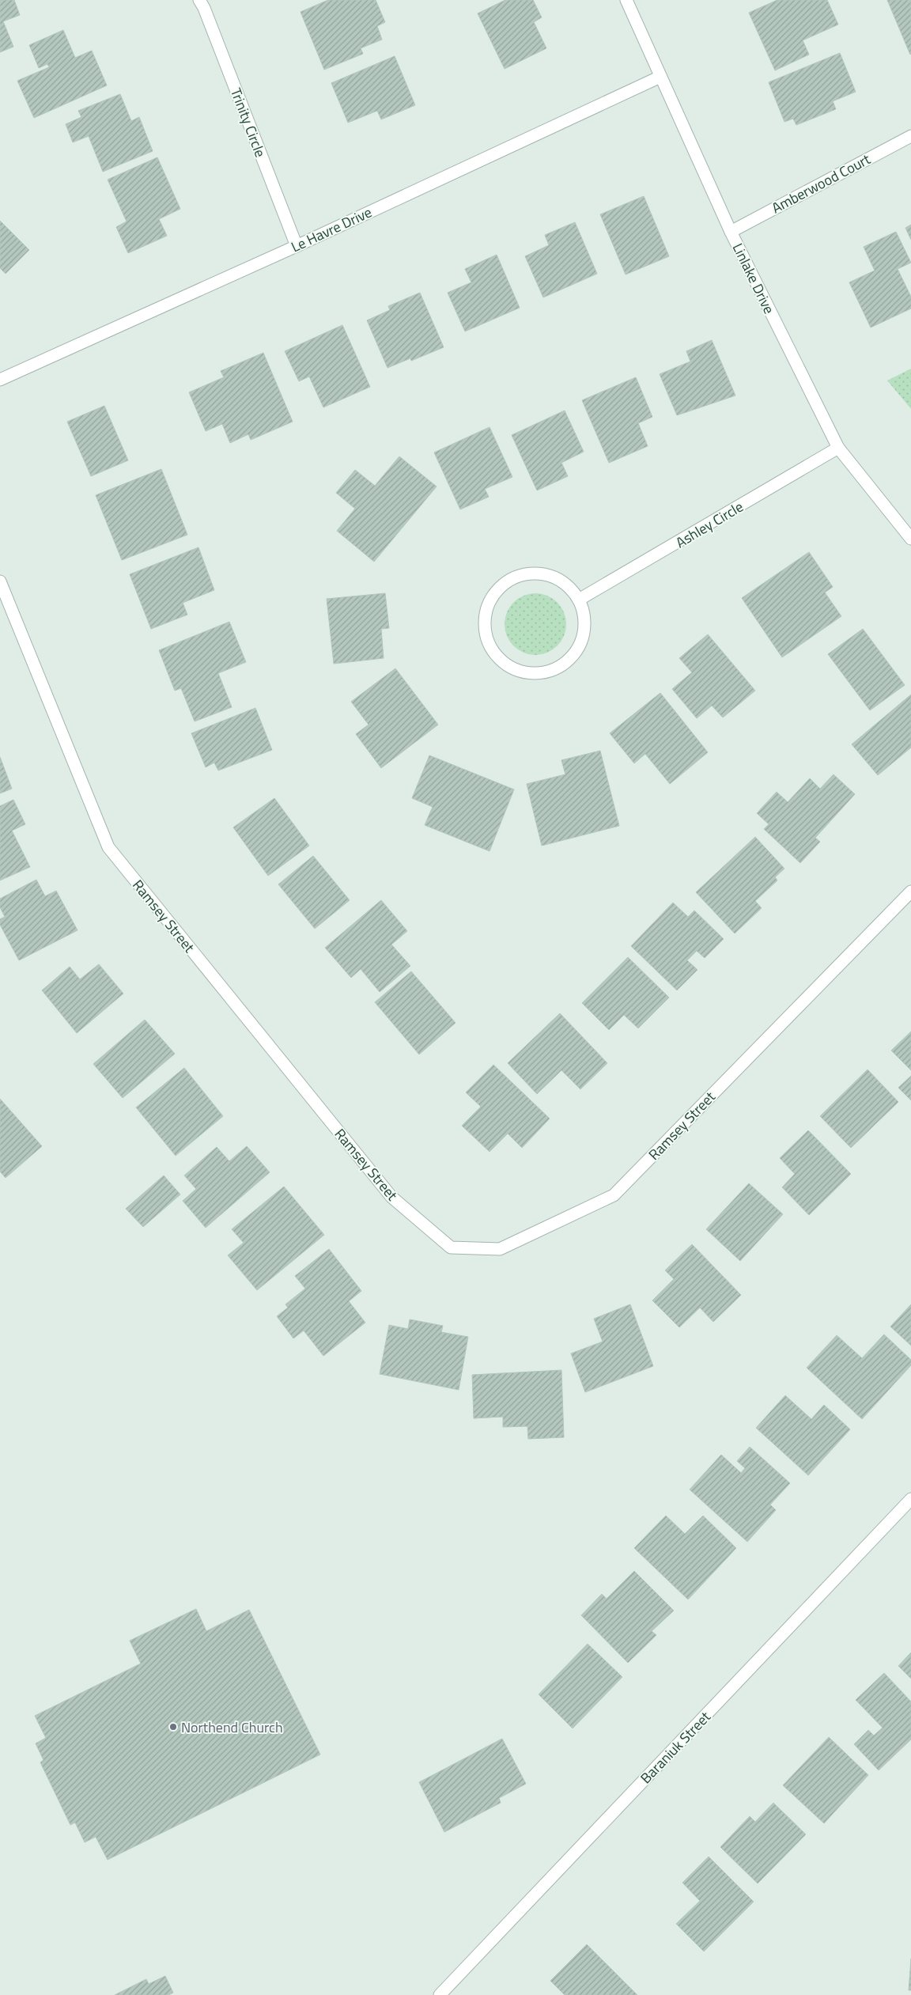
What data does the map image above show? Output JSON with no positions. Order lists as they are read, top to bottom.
{
  "streets": {
    "street": [
      "Trinity Circle",
      "Amberwood Court",
      "Le Havre Drive",
      "Linlake Drive",
      "Ashley Circle",
      "Ramsey Street",
      "Baraniuk Street"
    ]
  },
  "crossings": [
    ["Trinity Circle", "Le Havre Drive"],
    ["Amberwood Court", "Linlake Drive"],
    ["Le Havre Drive", "Linlake Drive"],
    ["Linlake Drive", "Ashley Circle"]
  ],
  "places": ["Northend Church"]
}
